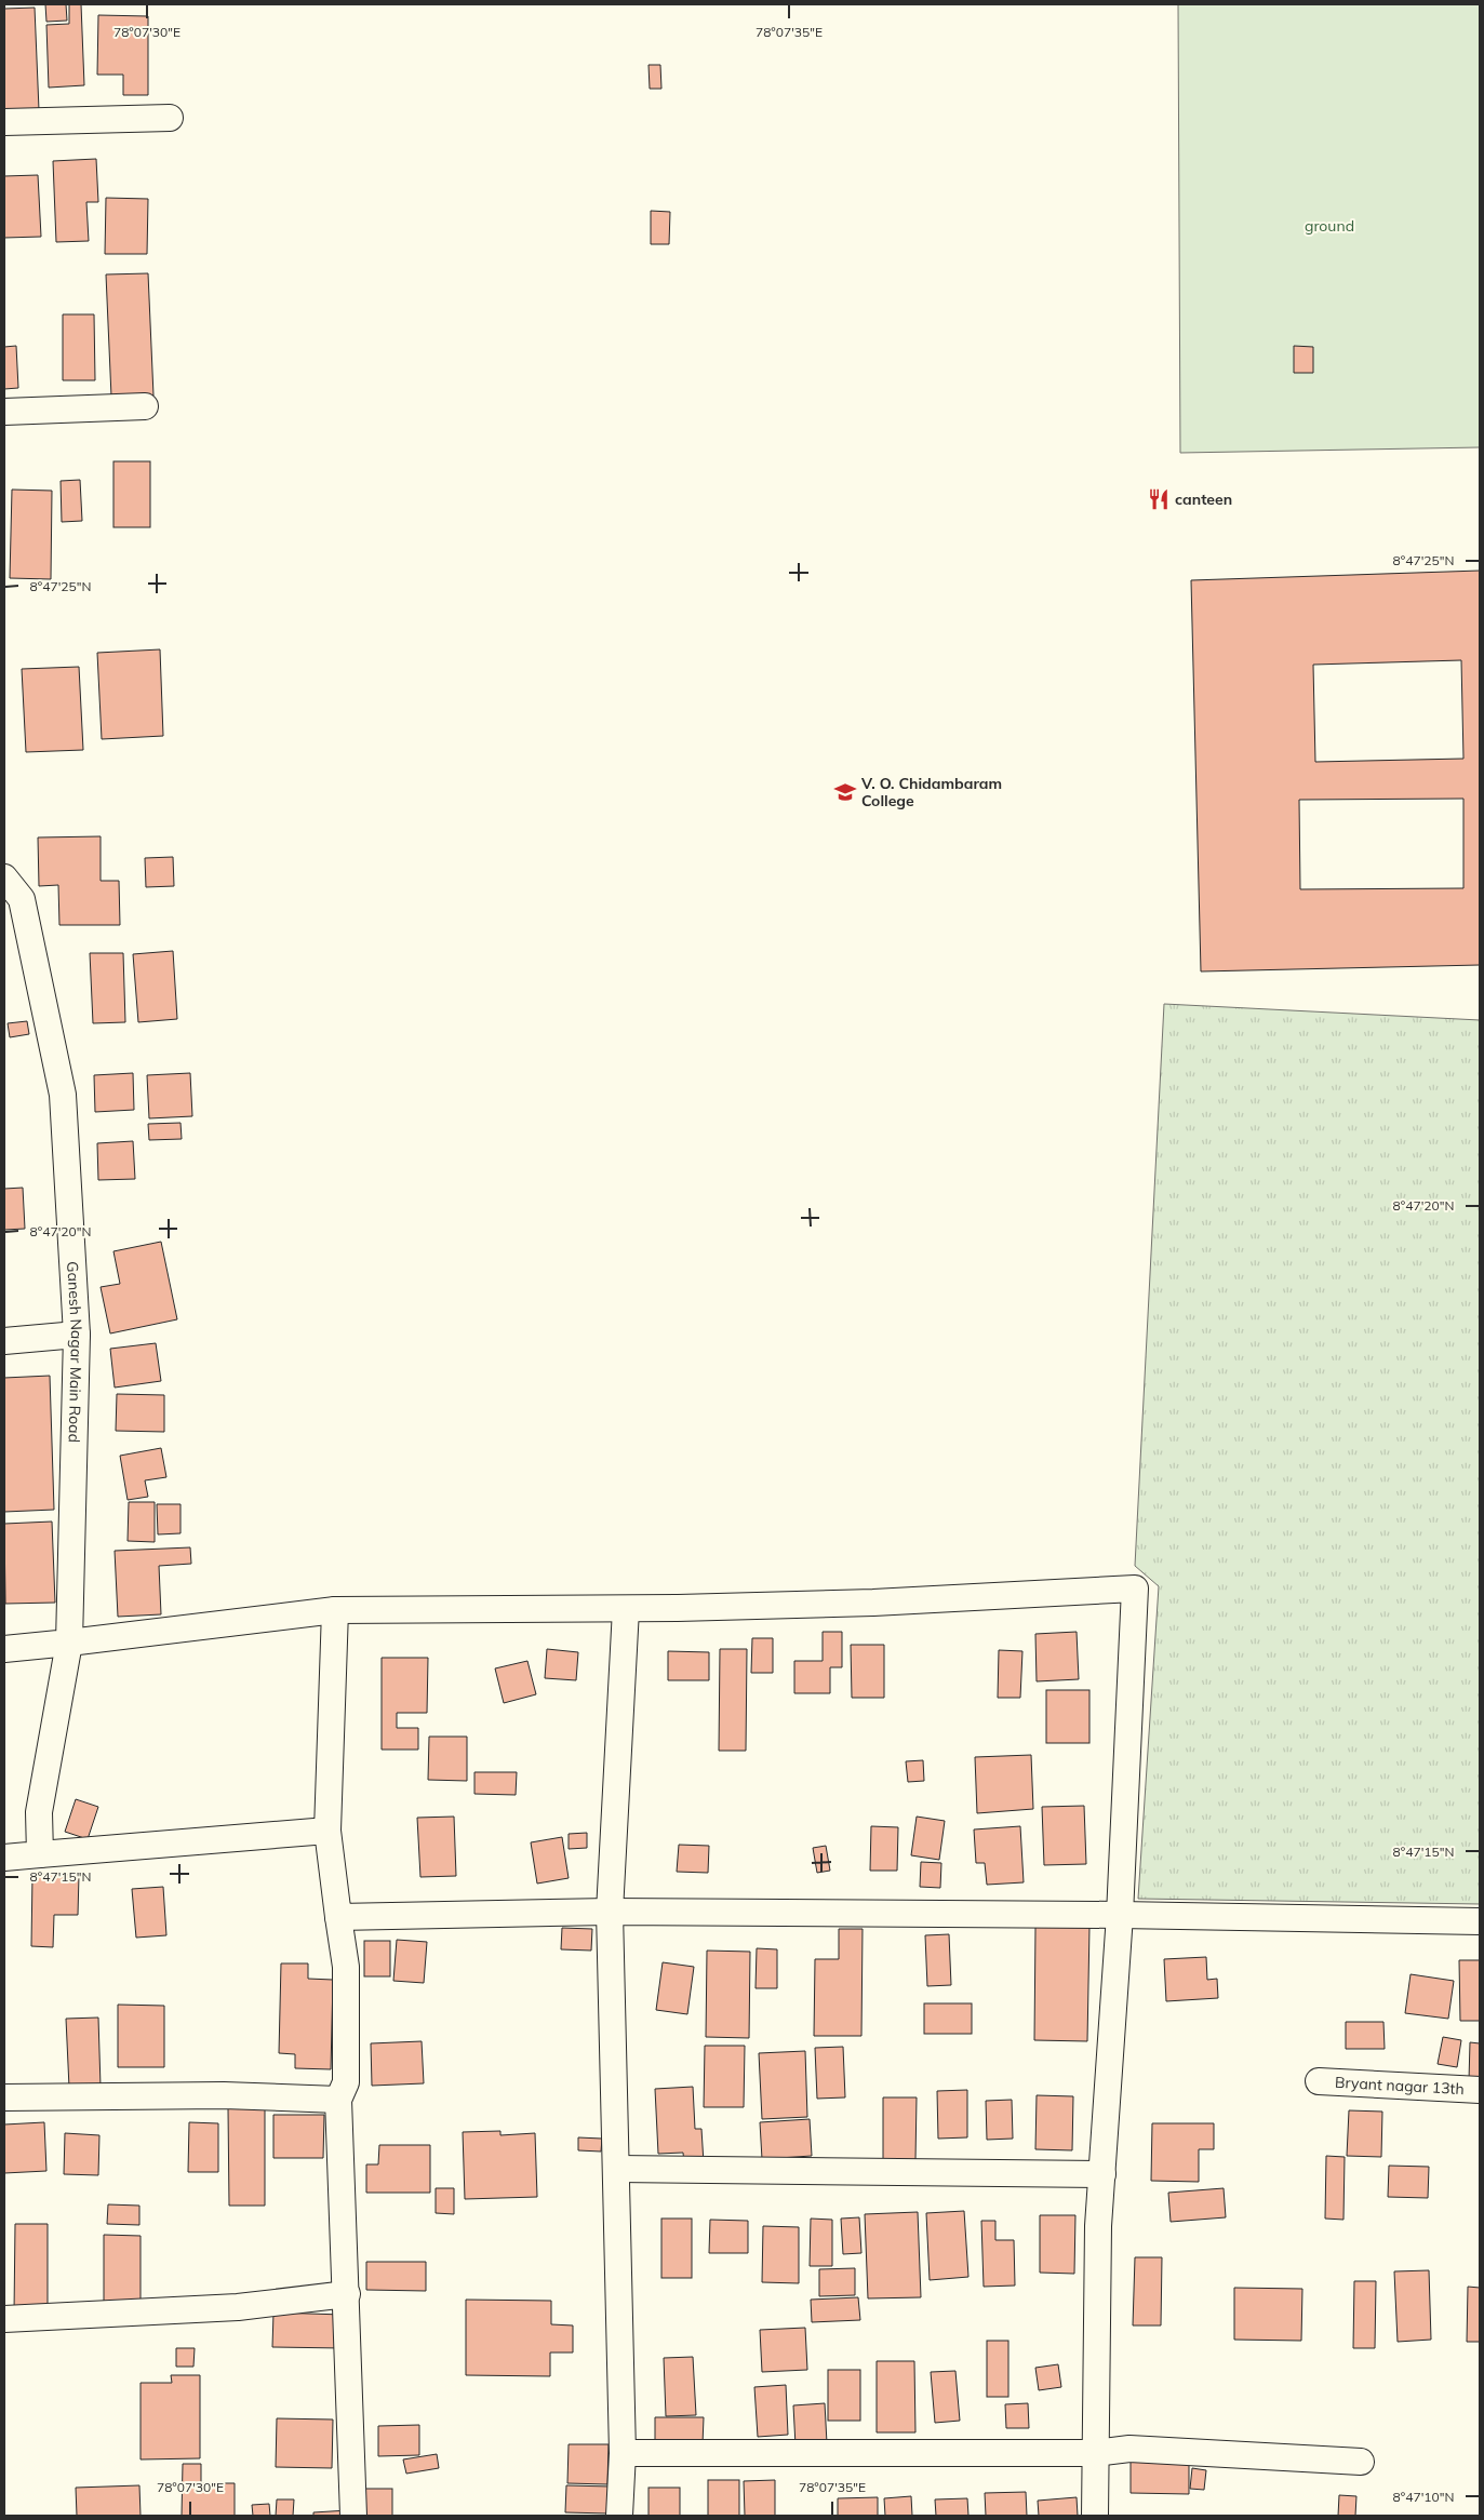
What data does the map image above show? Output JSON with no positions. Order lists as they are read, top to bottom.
{
  "streets": {
    "street": ["Ganesh Nagar Main Road", "Bryant nagar 13th"]
  },
  "parks": ["ground"],
  "places": {
    "restaurant": ["canteen"],
    "school or university": ["V. O. Chidambaram College"]
  },
  "coordinates": [
    "78°07'30\"E",
    "78°07'35\"E",
    "8°47'25\"N",
    "8°47'20\"N",
    "8°47'15\"N",
    "8°47'10\"N"
  ]
}
